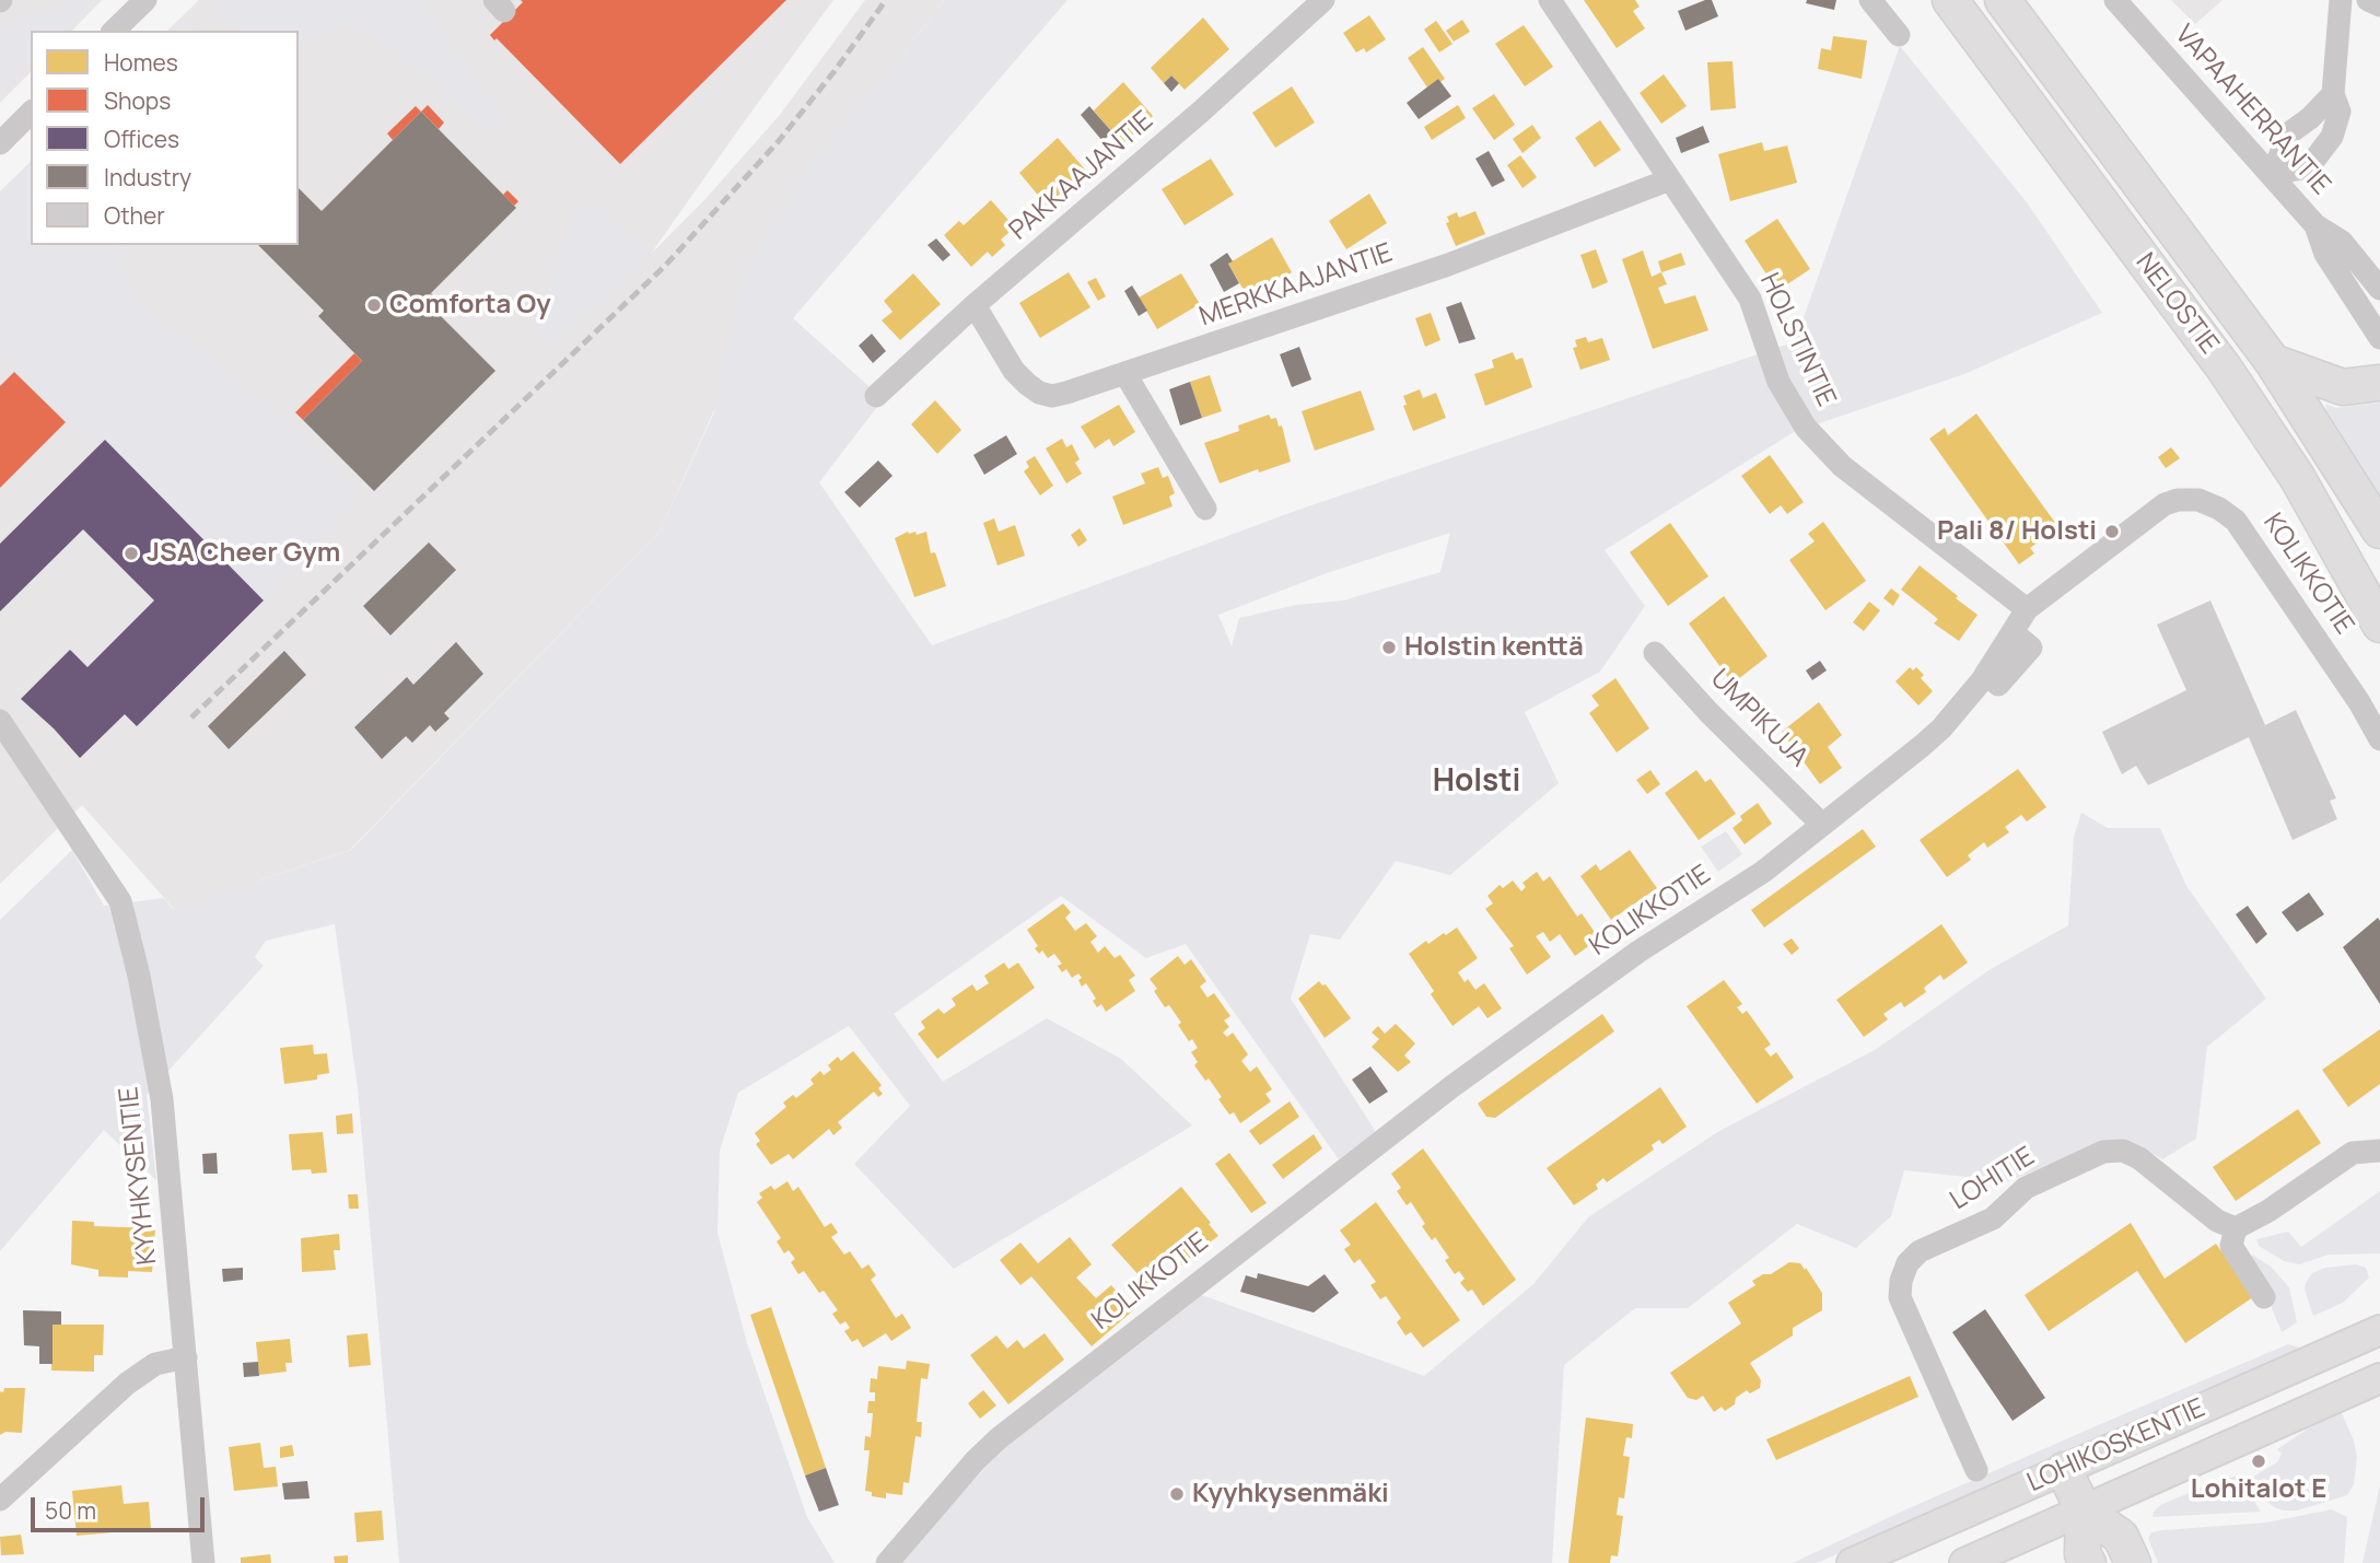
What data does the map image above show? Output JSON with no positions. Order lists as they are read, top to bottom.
{
  "streets": {
    "highway": ["NELOSTIE"],
    "main road": ["LOHIKOSKENTIE"],
    "street": [
      "VAPAAHERRANTIE",
      "PAKKAAJANTIE",
      "MERKKAAJANTIE",
      "HOLSTINTIE",
      "KOLIKKOTIE",
      "UMPIKUJA",
      "KYYHKYSENTIE",
      "LOHITIE"
    ]
  },
  "crossings": [
    ["PAKKAAJANTIE", "MERKKAAJANTIE"],
    ["MERKKAAJANTIE", "HOLSTINTIE"],
    ["HOLSTINTIE", "KOLIKKOTIE"],
    ["KOLIKKOTIE", "UMPIKUJA"]
  ],
  "districts": ["Holsti"],
  "places": [
    "Comforta Oy",
    "Pali 8/ Holsti",
    "JSA Cheer Gym",
    "Holstin kenttä",
    "Lohitalot E",
    "Kyyhkysenmäki"
  ],
  "legend": [
    "Homes",
    "Shops",
    "Offices",
    "Industry",
    "Other"
  ],
  "scale_bar": "50 m"
}
